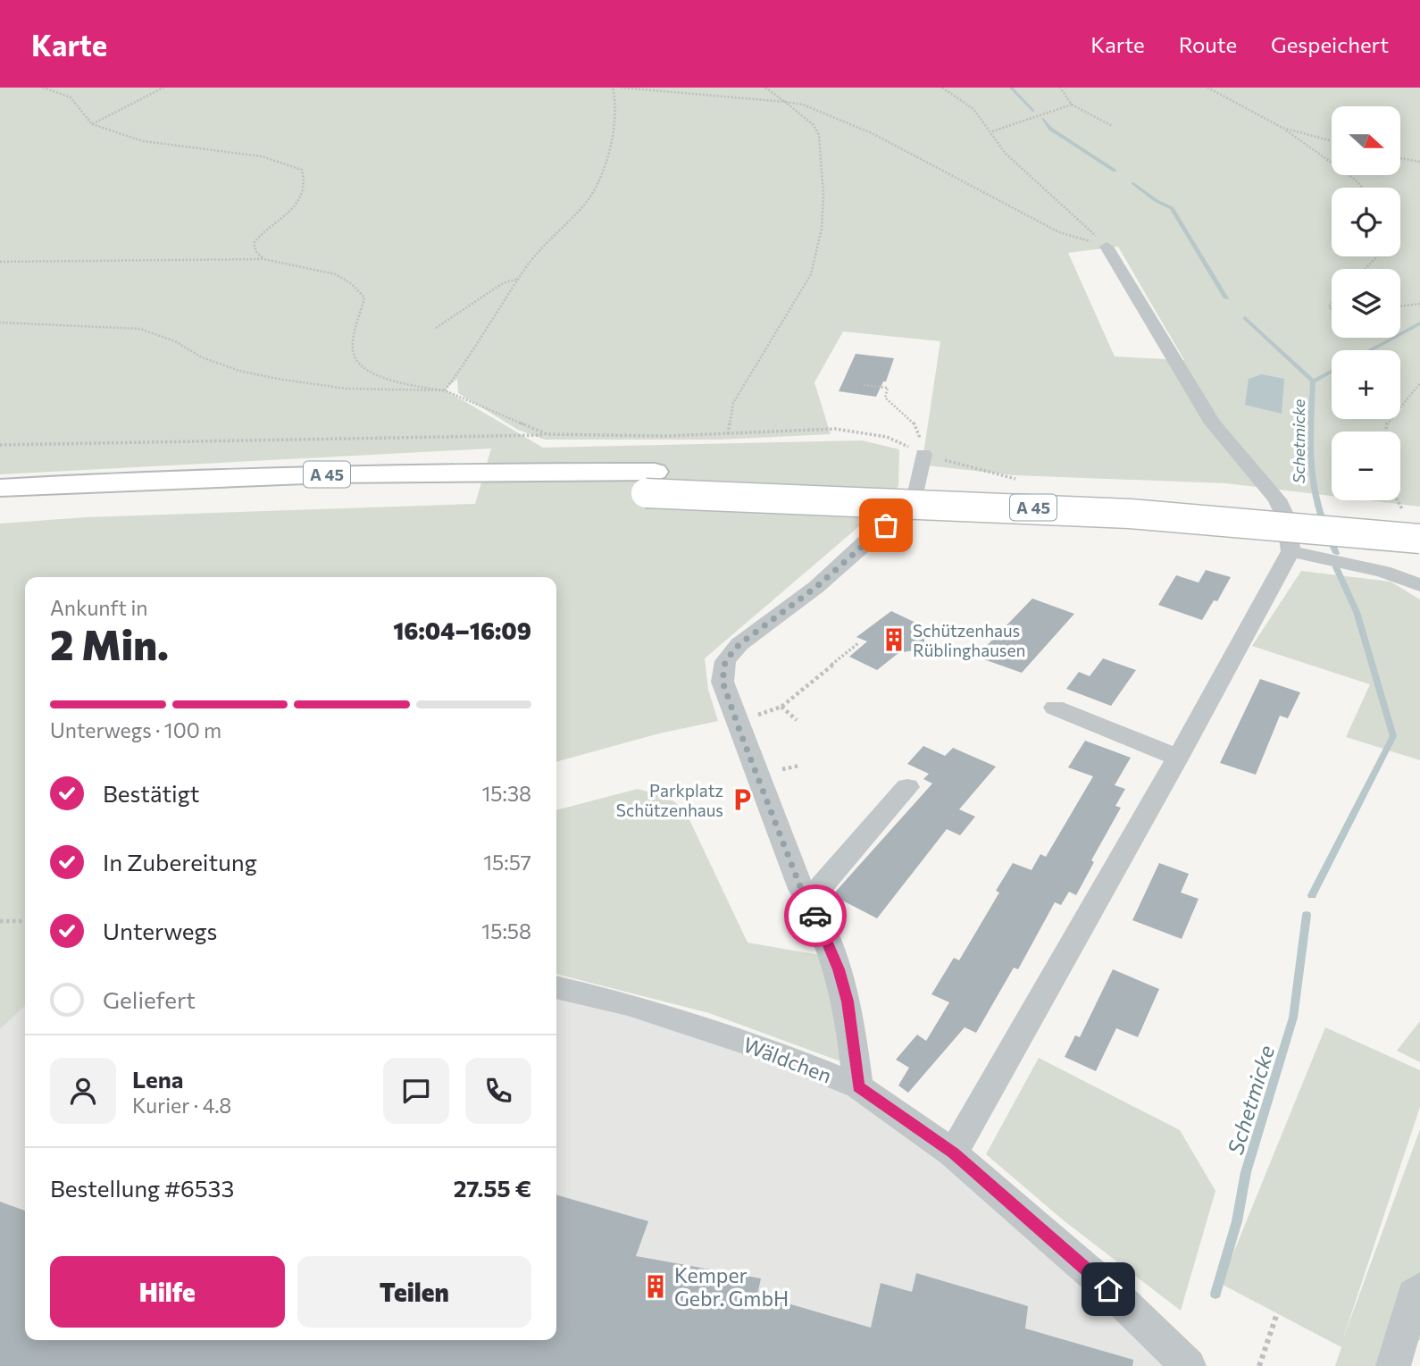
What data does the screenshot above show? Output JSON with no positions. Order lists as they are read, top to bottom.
{
  "streets": {
    "highway": ["A 45"],
    "street": ["Wäldchen"]
  },
  "water": ["Schetmicke"],
  "places": {
    "building": ["Schützenhaus Rüblinghausen", "Kemper Gebr. GmbH"],
    "parking": ["Parkplatz Schützenhaus"]
  },
  "north": "right",
  "page": {
    "header": "Karte",
    "nav": ["Karte", "Route", "Gespeichert"],
    "map_buttons": ["+", "−"],
    "heading": ["2 Min.", "Ankunft in", "16:04–16:09"],
    "panel": [
      "Lena",
      "Kurier · 4.8",
      "Bestellung #6533",
      "27.55 €"
    ],
    "bar": "Unterwegs · 100 m",
    "list": [
      ["Bestätigt", "15:38"],
      ["In Zubereitung", "15:57"],
      ["Unterwegs", "15:58"],
      "Geliefert"
    ],
    "buttons": ["Hilfe", "Teilen"]
  }
}
